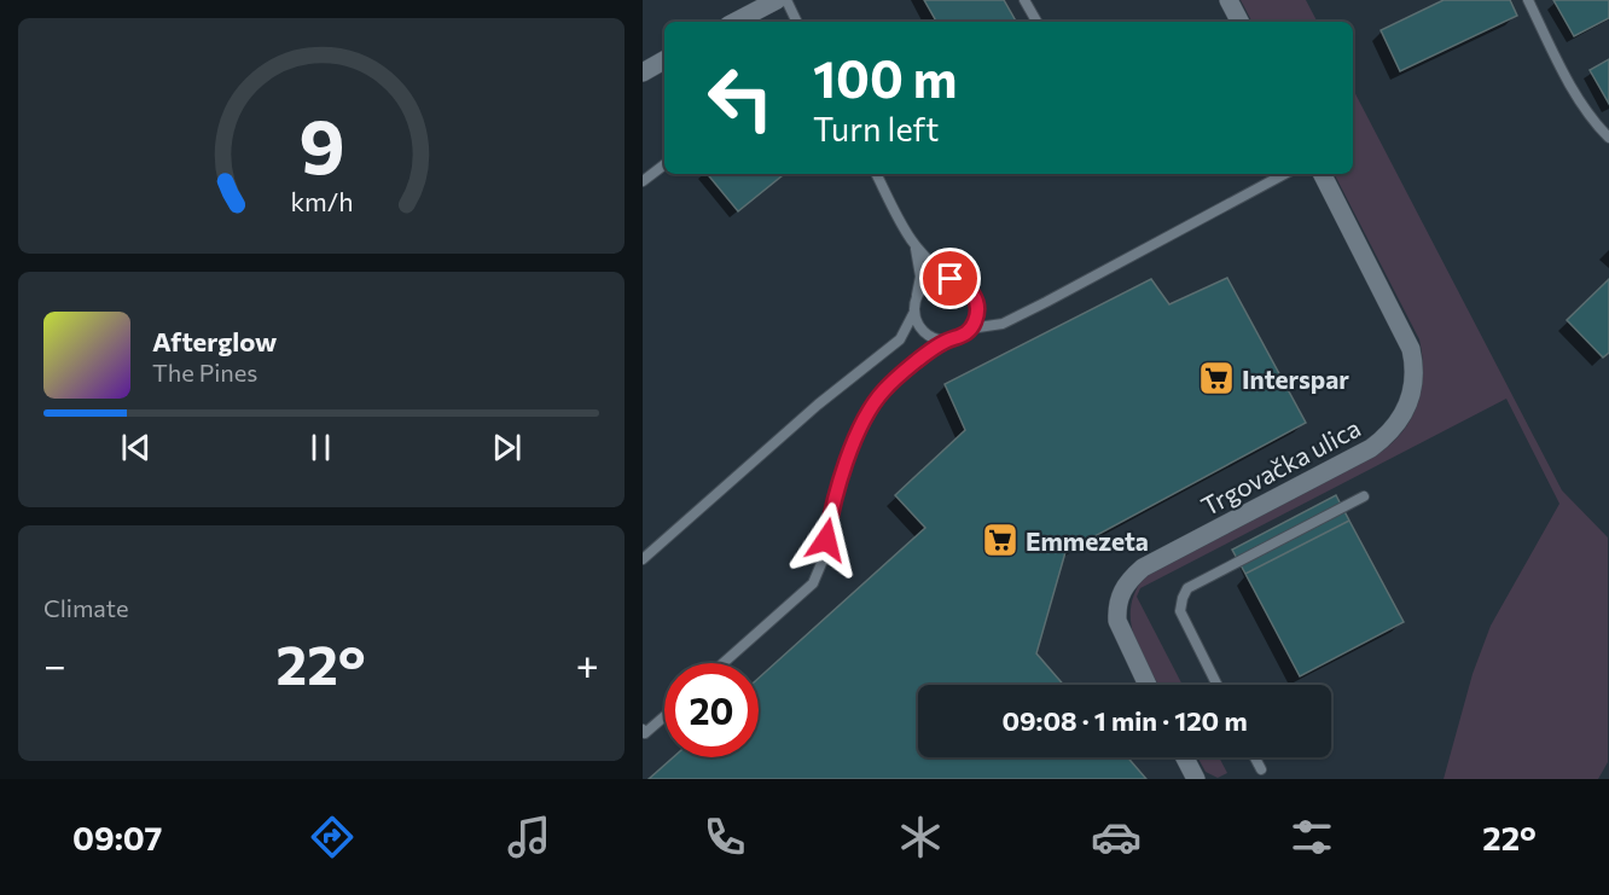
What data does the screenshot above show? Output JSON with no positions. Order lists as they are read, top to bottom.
{
  "streets": {
    "street": ["Trgovačka ulica"]
  },
  "places": {
    "supermarket": ["Interspar", "Emmezeta"]
  },
  "page": {
    "turn": ["100 m", "Turn left"],
    "song": ["Afterglow", "The Pines"],
    "tile": "Climate",
    "heat": ["−", "22°", "+"],
    "limit": "20",
    "trip": "09:08 · 1 min · 120 m",
    "tabs": ["09:07", "22°"],
    "gauge": ["9", "km/h"]
  }
}
